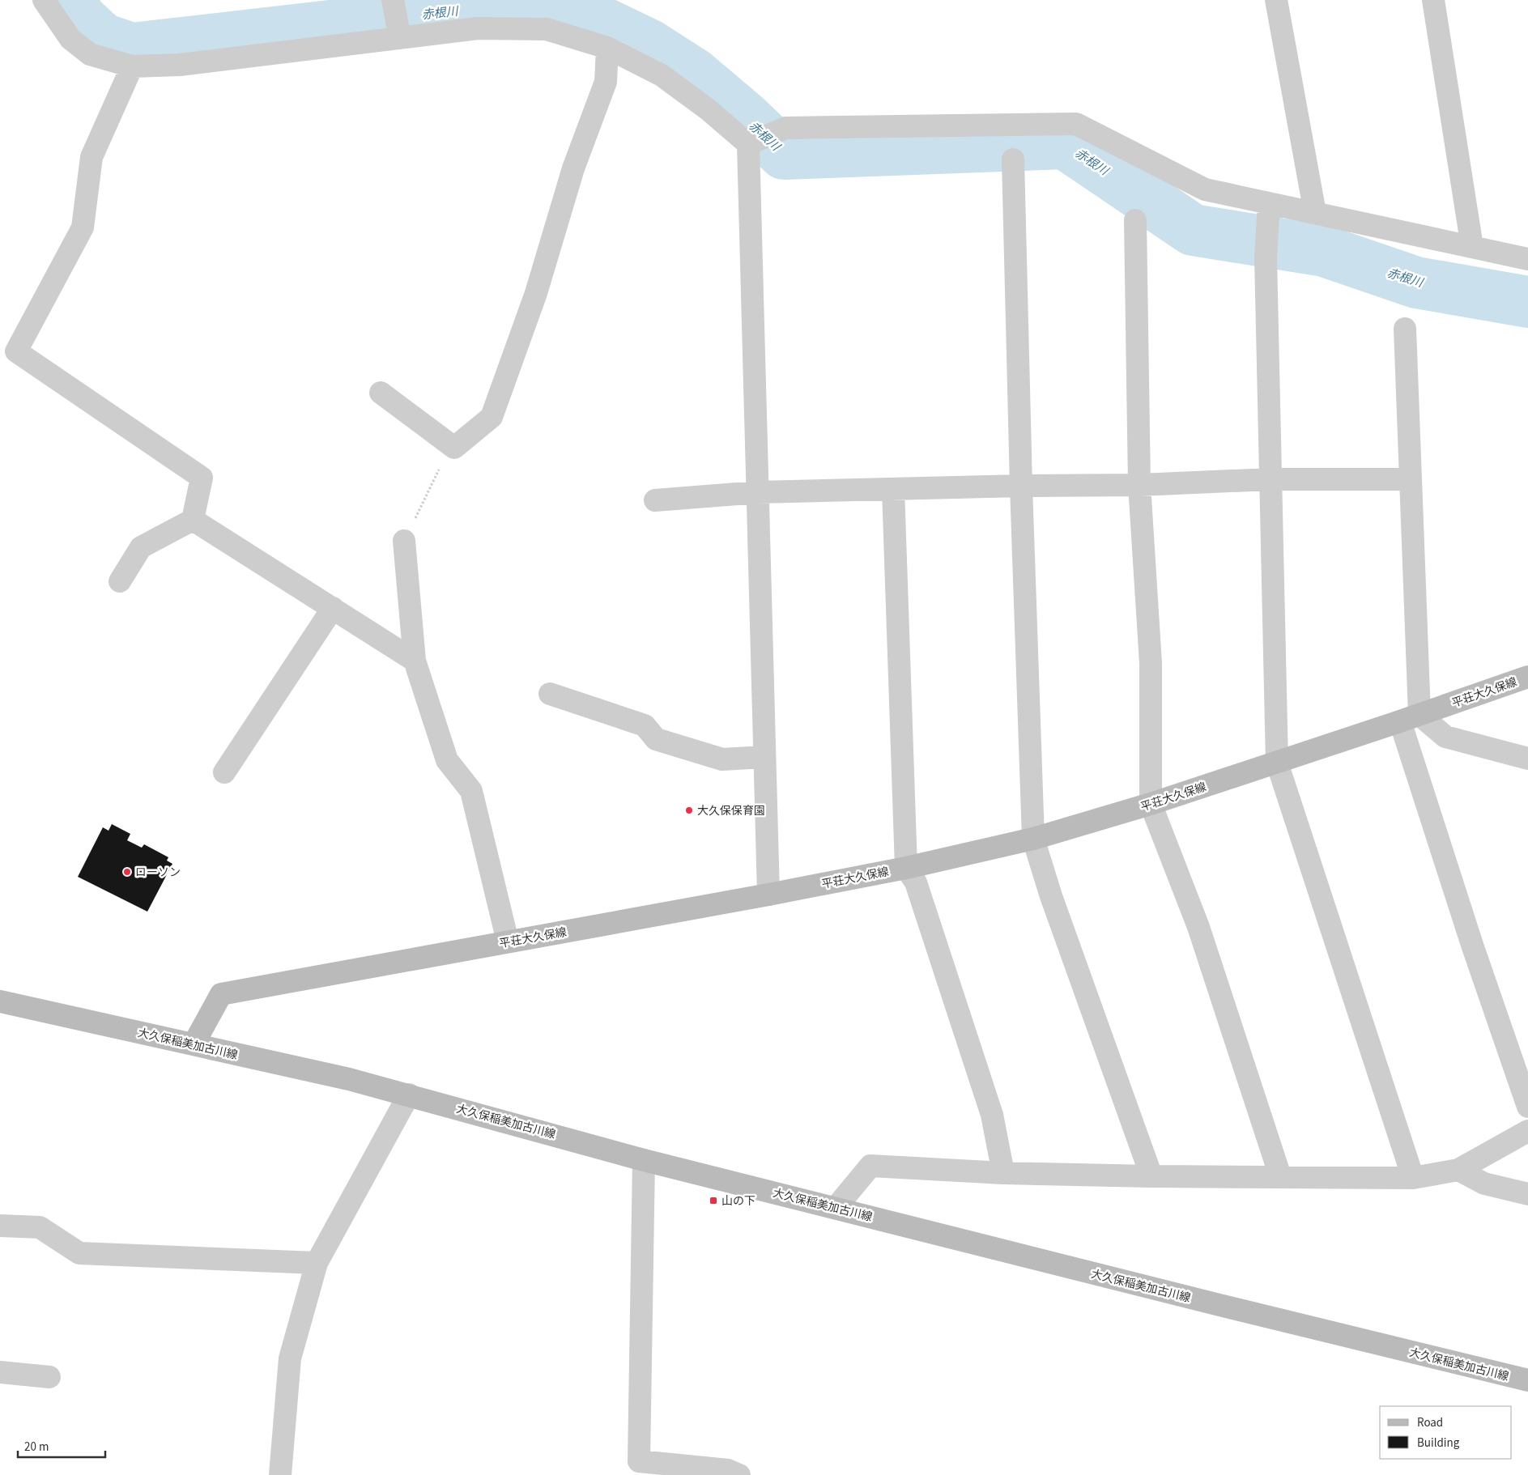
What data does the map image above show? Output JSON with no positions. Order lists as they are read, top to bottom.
{
  "streets": {
    "main road": ["平荘大久保線", "大久保稲美加古川線"]
  },
  "crossings": [
    ["平荘大久保線", "大久保稲美加古川線"]
  ],
  "water": ["赤根川"],
  "places": {
    "other": ["大久保保育園", "ローソン"],
    "transit": ["山の下"]
  },
  "legend": ["Road", "Building"],
  "scale_bar": "20 m"
}
